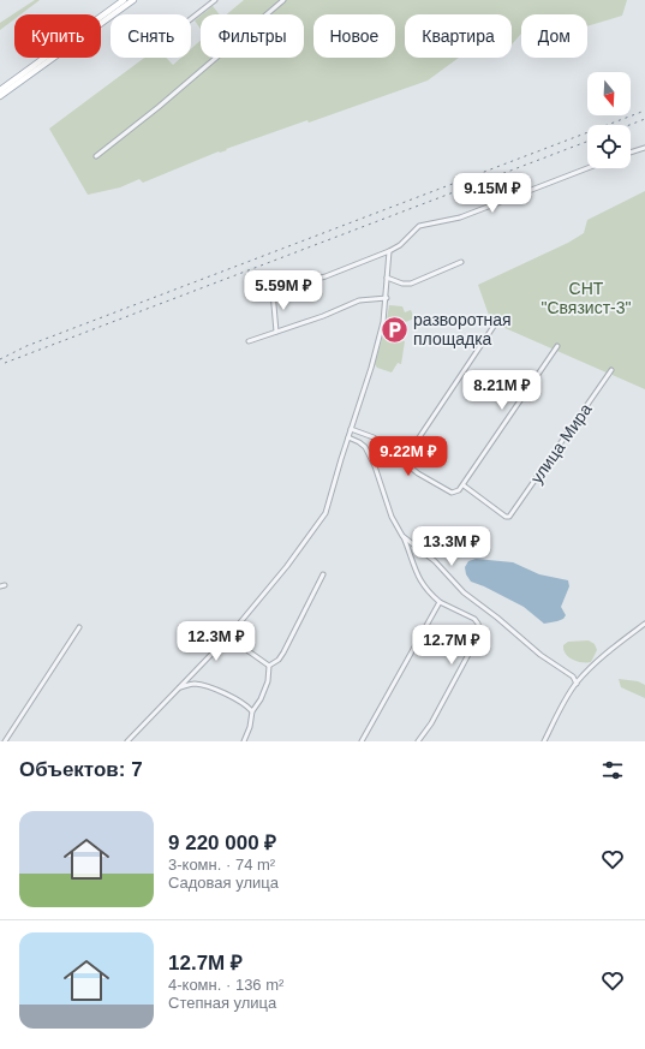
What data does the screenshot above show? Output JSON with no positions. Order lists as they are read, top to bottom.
{
  "streets": {
    "street": ["улица Мира"]
  },
  "parks": ["СНТ \"Связист-3\""],
  "places": {
    "parking": ["разворотная площадка"]
  },
  "north": "bottom",
  "page": {
    "chip": [
      "Купить",
      "Снять",
      "Фильтры",
      "Новое",
      "Квартира",
      "Дом"
    ],
    "price": [
      "9.15M ₽",
      "5.59M ₽",
      "8.21M ₽",
      "9.22M ₽",
      "13.3M ₽",
      "12.3M ₽",
      "12.7M ₽"
    ],
    "heading": "Объектов: 7",
    "list": [
      {
        "name": "9 220 000 ₽",
        "note": "3-комн. · 74 m² · Садовая улица"
      },
      {
        "name": "12.7M ₽",
        "note": "4-комн. · 136 m² · Степная улица"
      }
    ]
  }
}
